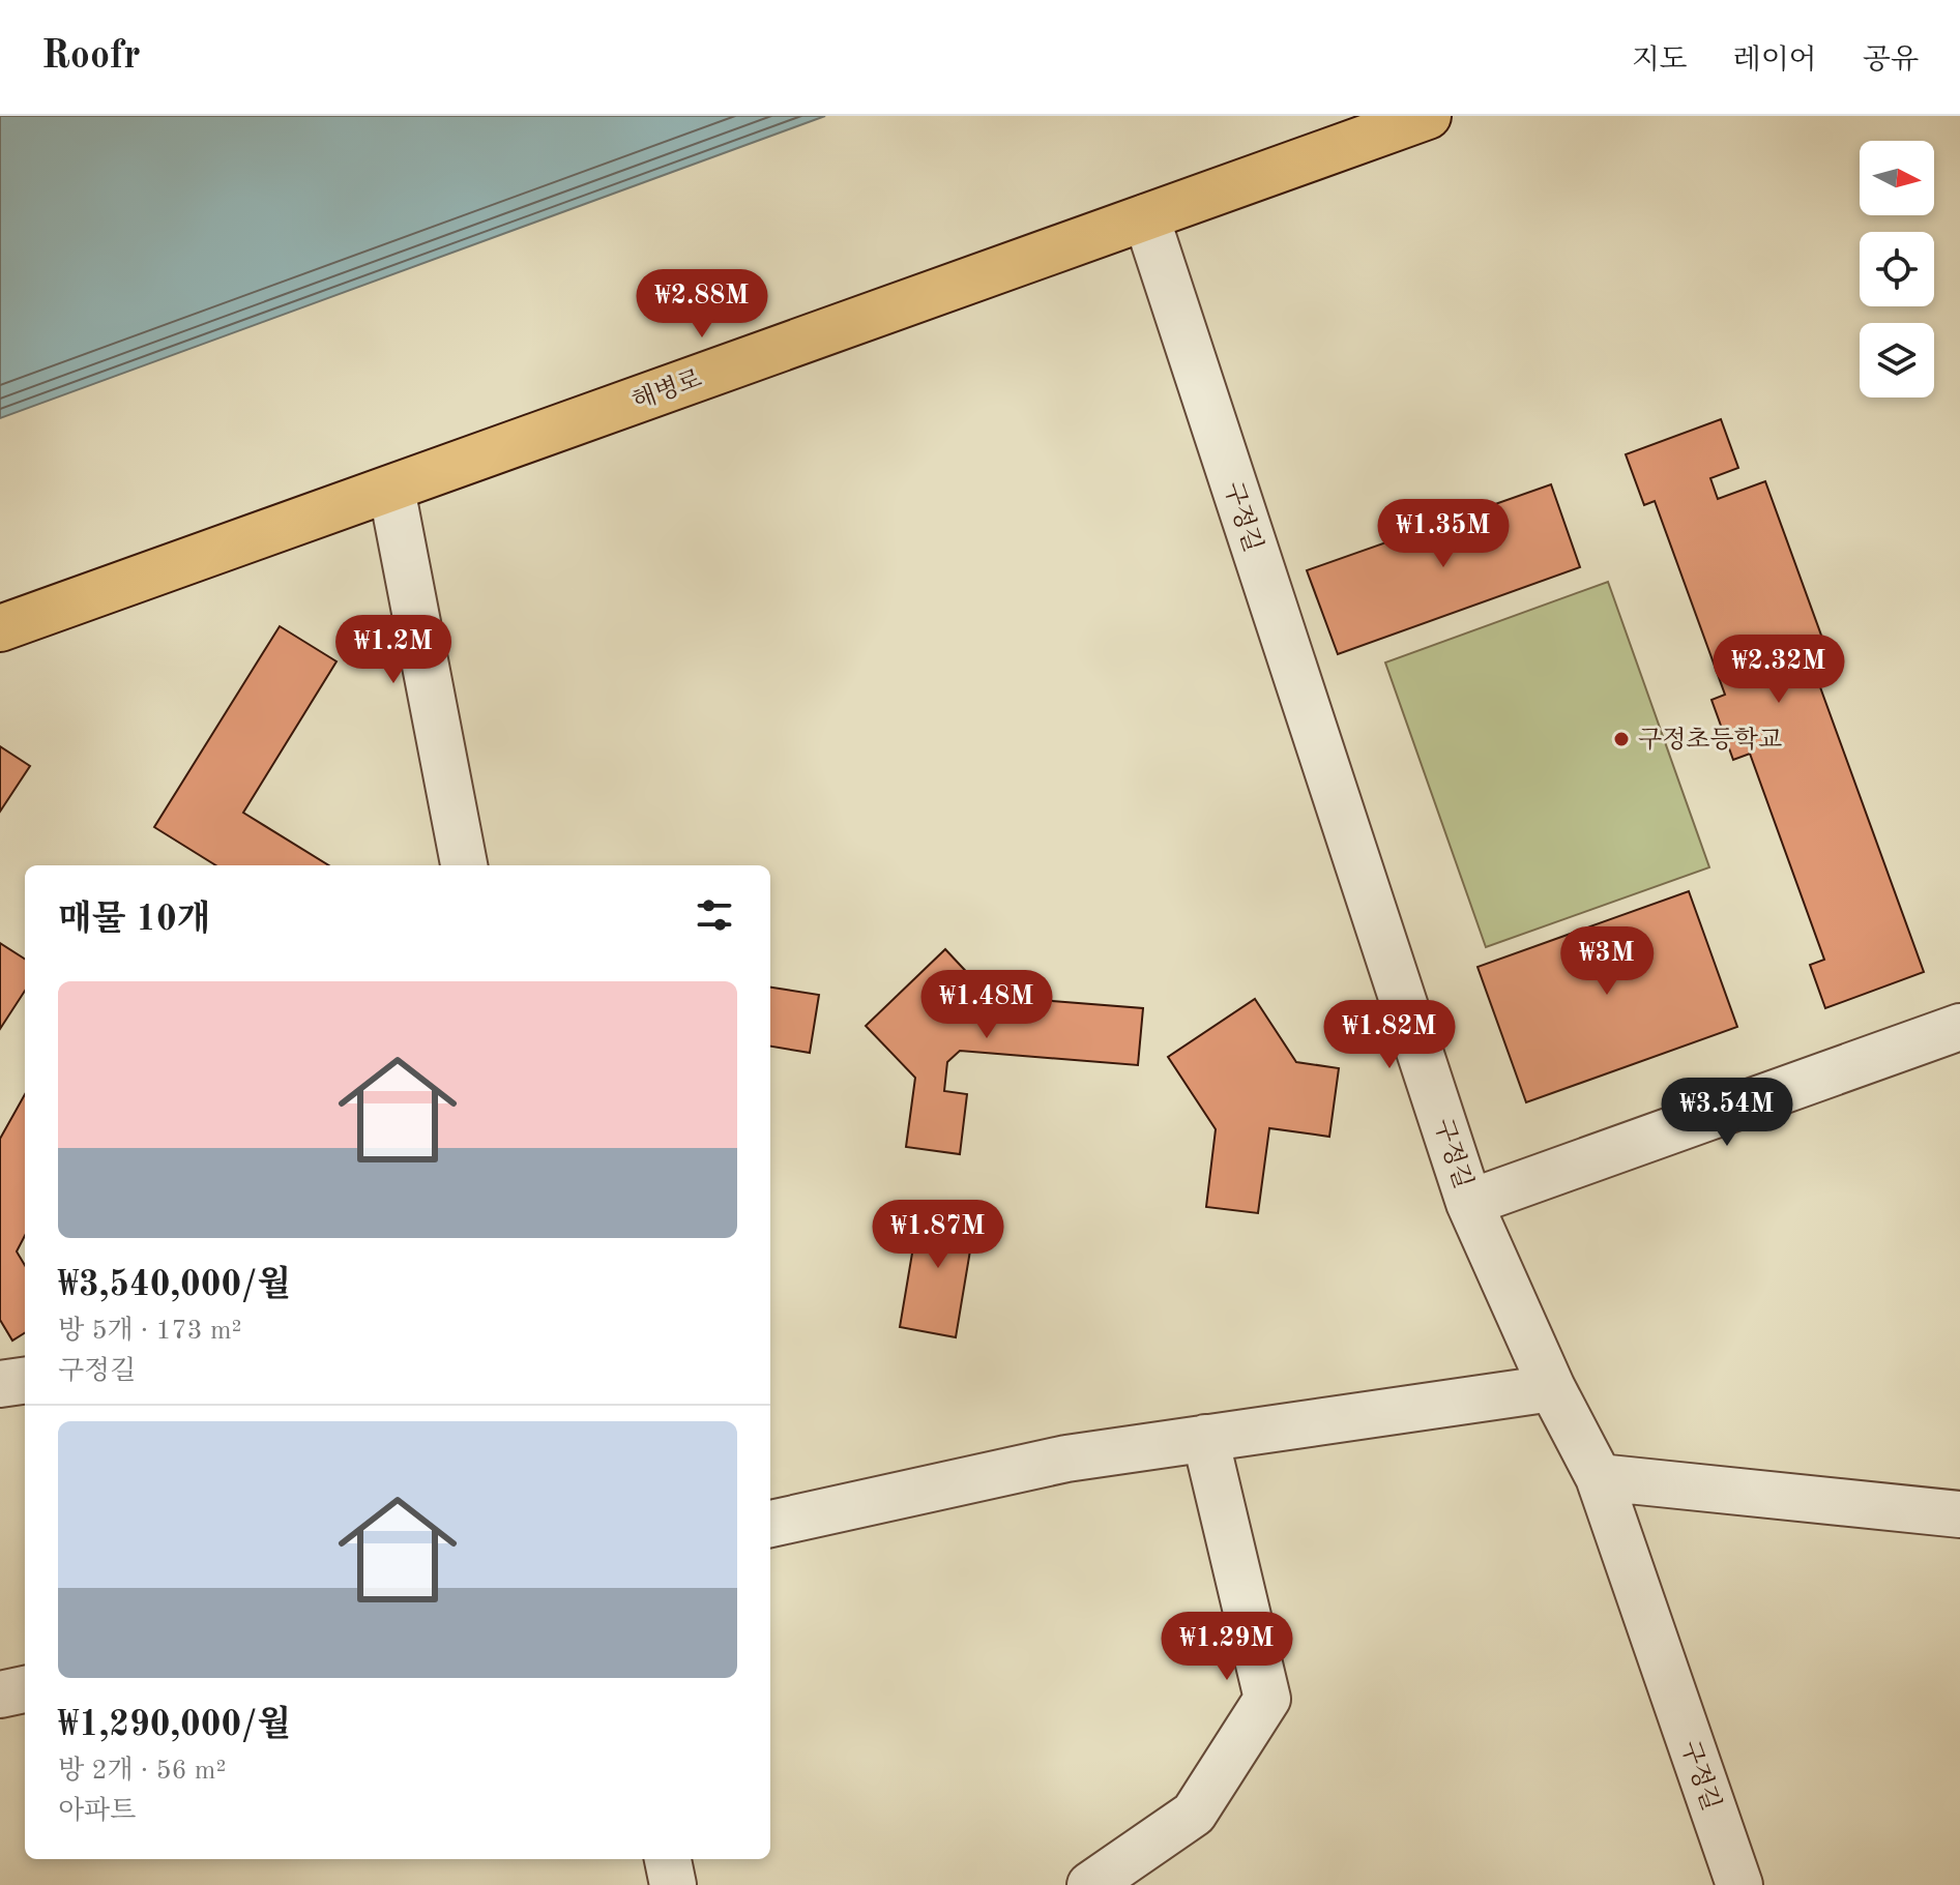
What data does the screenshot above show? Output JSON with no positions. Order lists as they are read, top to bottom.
{
  "streets": {
    "main road": ["해병로"],
    "street": ["구정길"]
  },
  "crossings": [
    ["해병로", "구정길"]
  ],
  "places": ["구정초등학교"],
  "north": "right",
  "page": {
    "header": "Roofr",
    "nav": ["지도", "레이어", "공유"],
    "price": [
      "₩2.88M",
      "₩1.35M",
      "₩1.2M",
      "₩2.32M",
      "₩3M",
      "₩1.48M",
      "₩1.82M",
      "₩3.54M",
      "₩1.87M",
      "₩1.29M"
    ],
    "heading": "매물 10개",
    "list": [
      {
        "name": "₩3,540,000/월",
        "note": "방 5개 · 173 m² · 구정길"
      },
      {
        "name": "₩1,290,000/월",
        "note": "방 2개 · 56 m² · 아파트"
      }
    ]
  }
}
